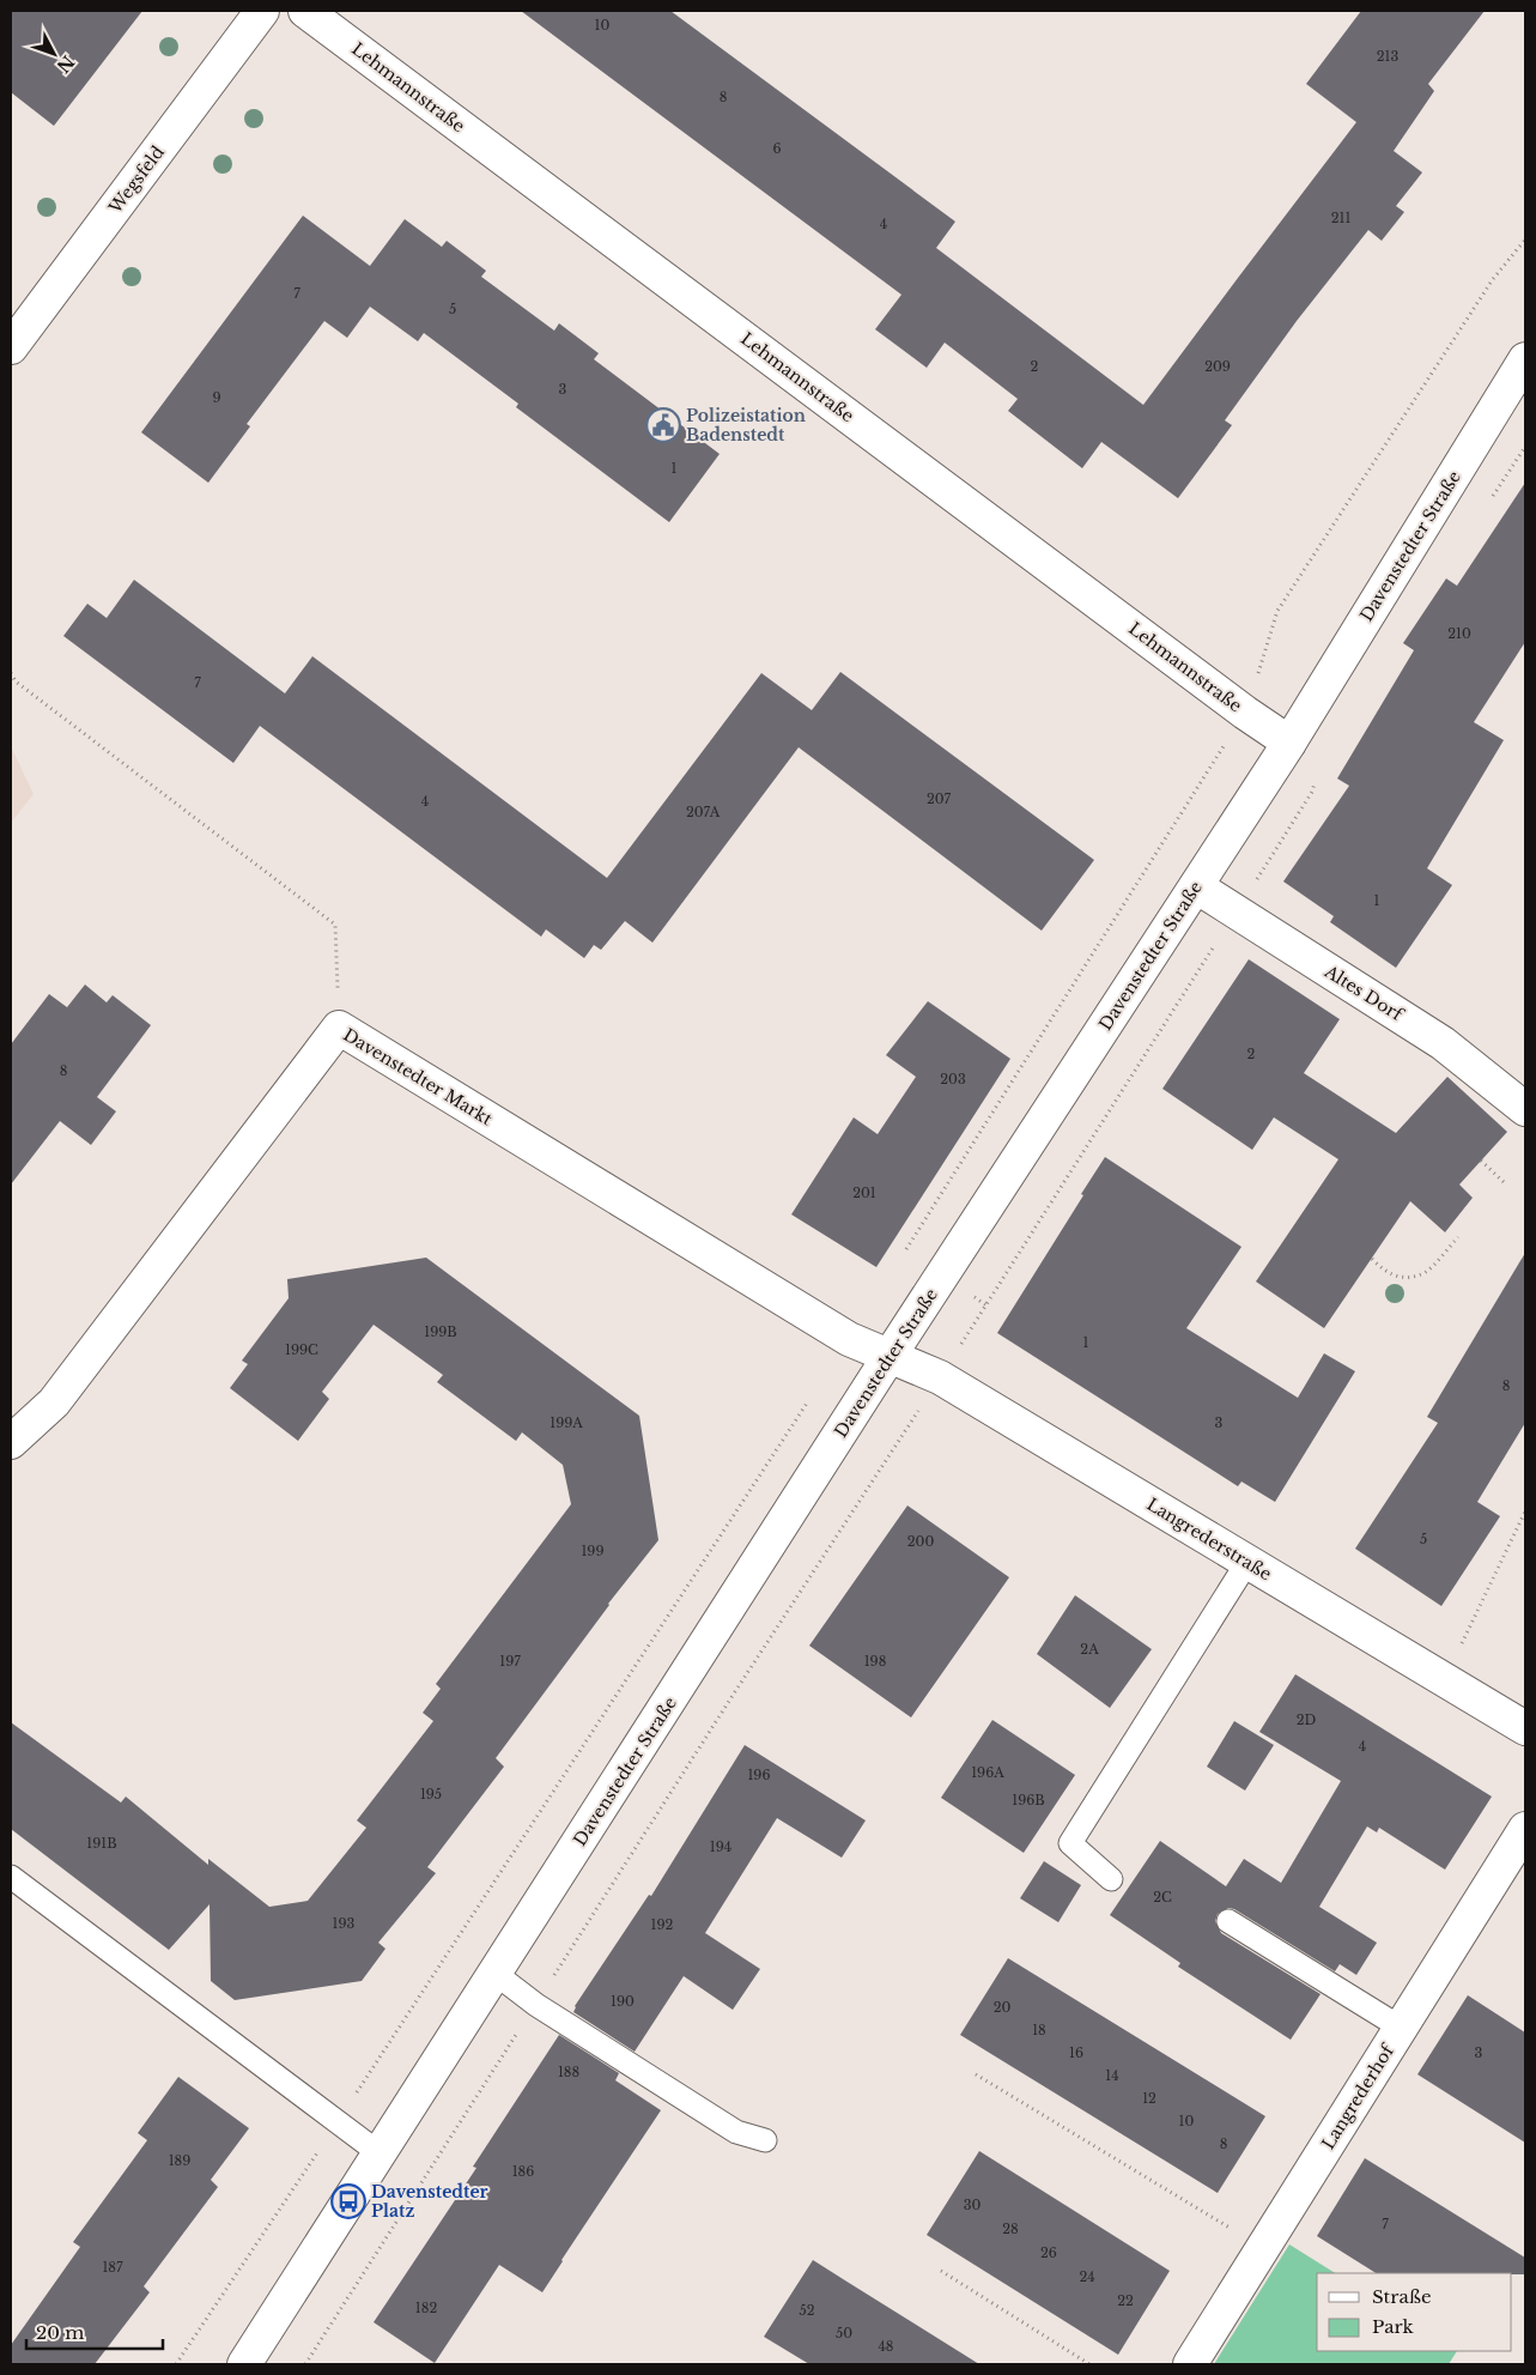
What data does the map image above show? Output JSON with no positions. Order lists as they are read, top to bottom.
{
  "streets": {
    "street": [
      "Lehmannstraße",
      "Wegsfeld",
      "Davenstedter Straße",
      "Altes Dorf",
      "Davenstedter Markt",
      "Langrederstraße",
      "Langrederhof"
    ]
  },
  "crossings": [
    ["Lehmannstraße", "Davenstedter Straße"],
    ["Davenstedter Straße", "Altes Dorf"],
    ["Davenstedter Straße", "Davenstedter Markt"],
    ["Davenstedter Straße", "Langrederstraße"],
    ["Davenstedter Markt", "Langrederstraße"]
  ],
  "places": {
    "public building": ["Polizeistation Badenstedt"],
    "bus stop": ["Davenstedter Platz"]
  },
  "house_numbers": [
    "10",
    "213",
    "8",
    "6",
    "211",
    "4",
    "7",
    "5",
    "2",
    "209",
    "3",
    "9",
    "1",
    "210",
    "7",
    "207",
    "4",
    "207A",
    "1",
    "2",
    "8",
    "203",
    "201",
    "199B",
    "1",
    "199C",
    "8",
    "199A",
    "3",
    "5",
    "200",
    "199",
    "2A",
    "197",
    "198",
    "2D",
    "4",
    "196A",
    "196",
    "195",
    "196B",
    "191B",
    "194",
    "2C",
    "193",
    "192",
    "190",
    "20",
    "18",
    "16",
    "3",
    "188",
    "14",
    "12",
    "10",
    "8",
    "189",
    "186",
    "30",
    "7",
    "28",
    "26",
    "187",
    "24",
    "22",
    "182",
    "52",
    "50",
    "48"
  ],
  "legend": ["Straße", "Park"],
  "scale_bar": "20 m",
  "north": "bottom right"
}
